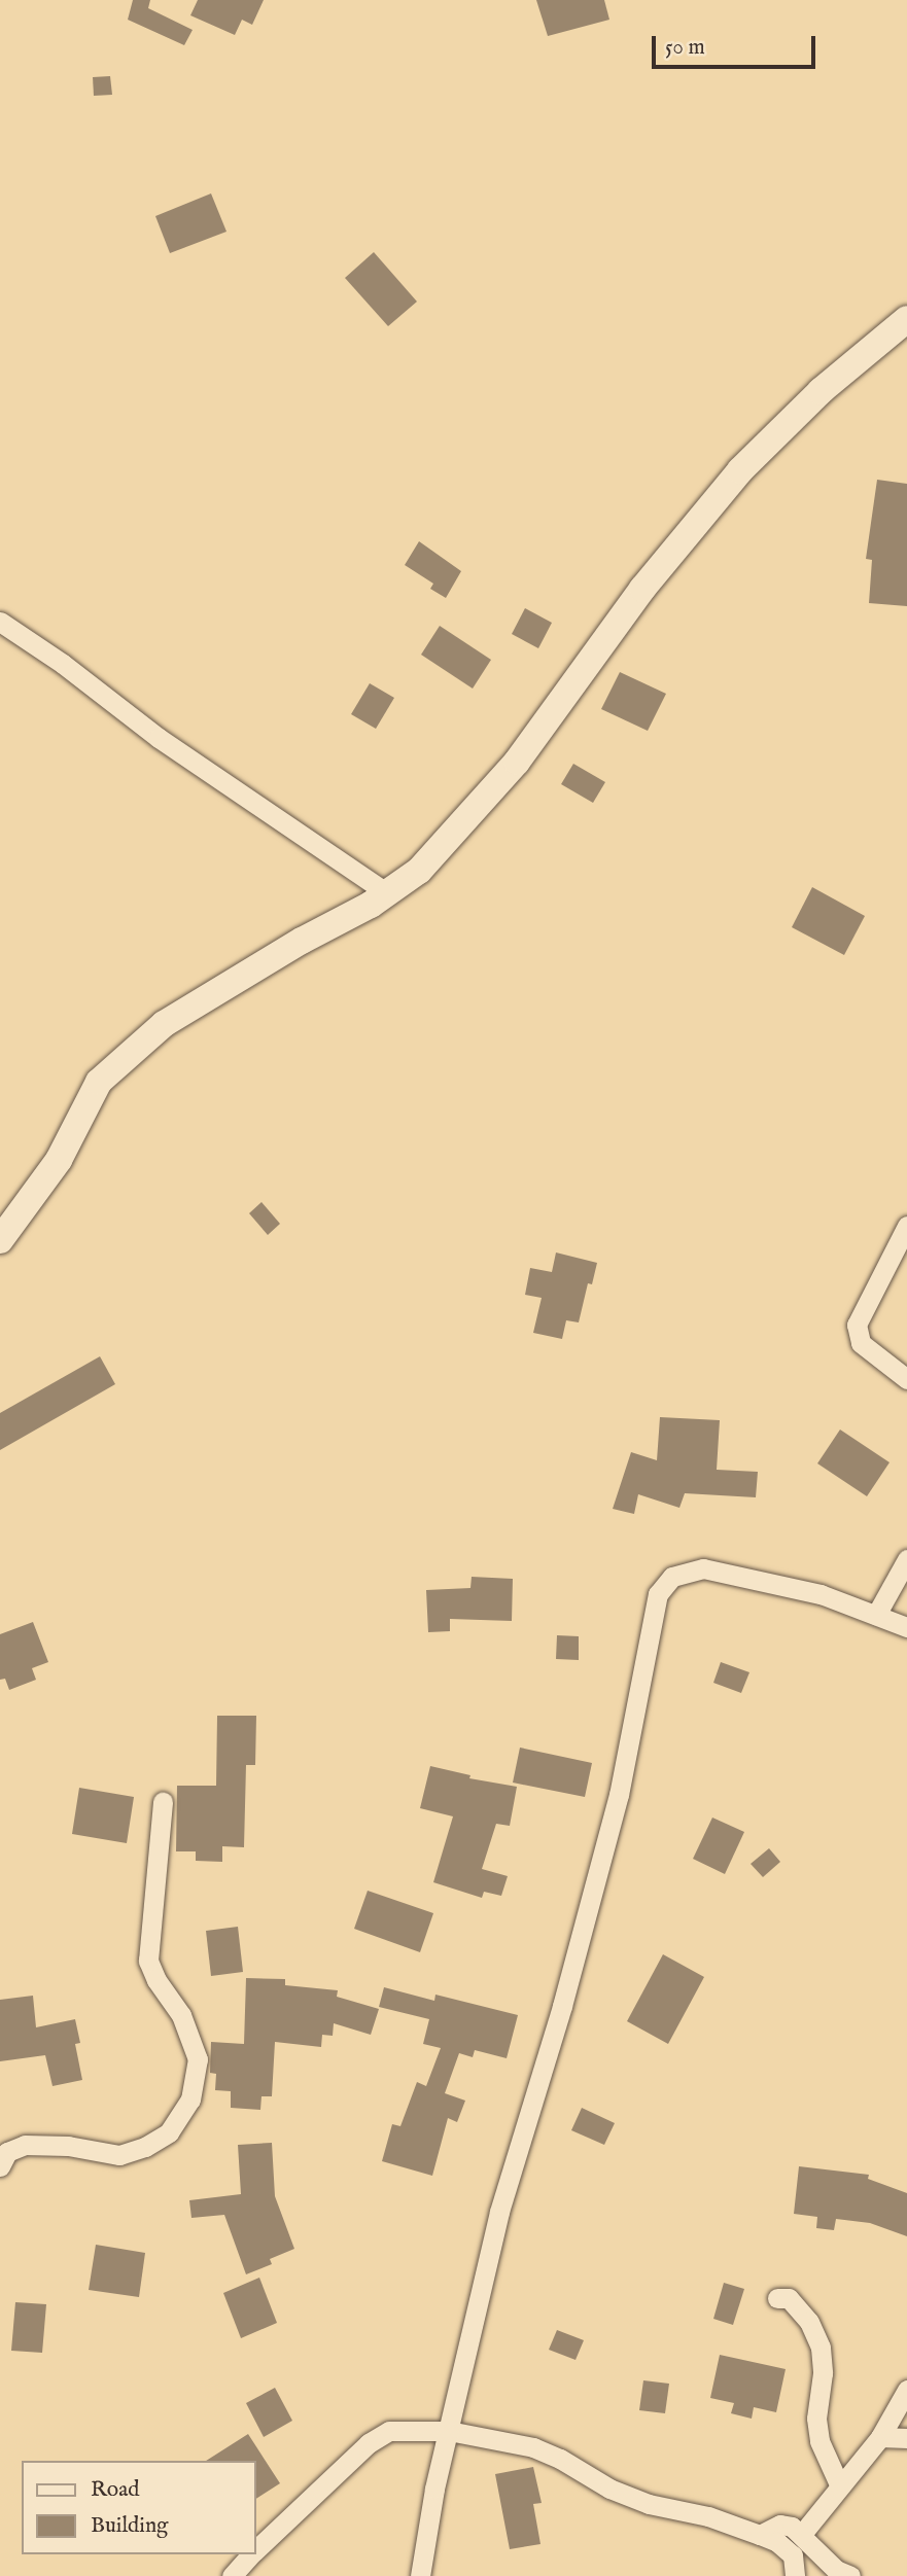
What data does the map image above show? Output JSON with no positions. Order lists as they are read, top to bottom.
{
  "legend": ["Road", "Building"],
  "scale_bar": "50 m"
}
